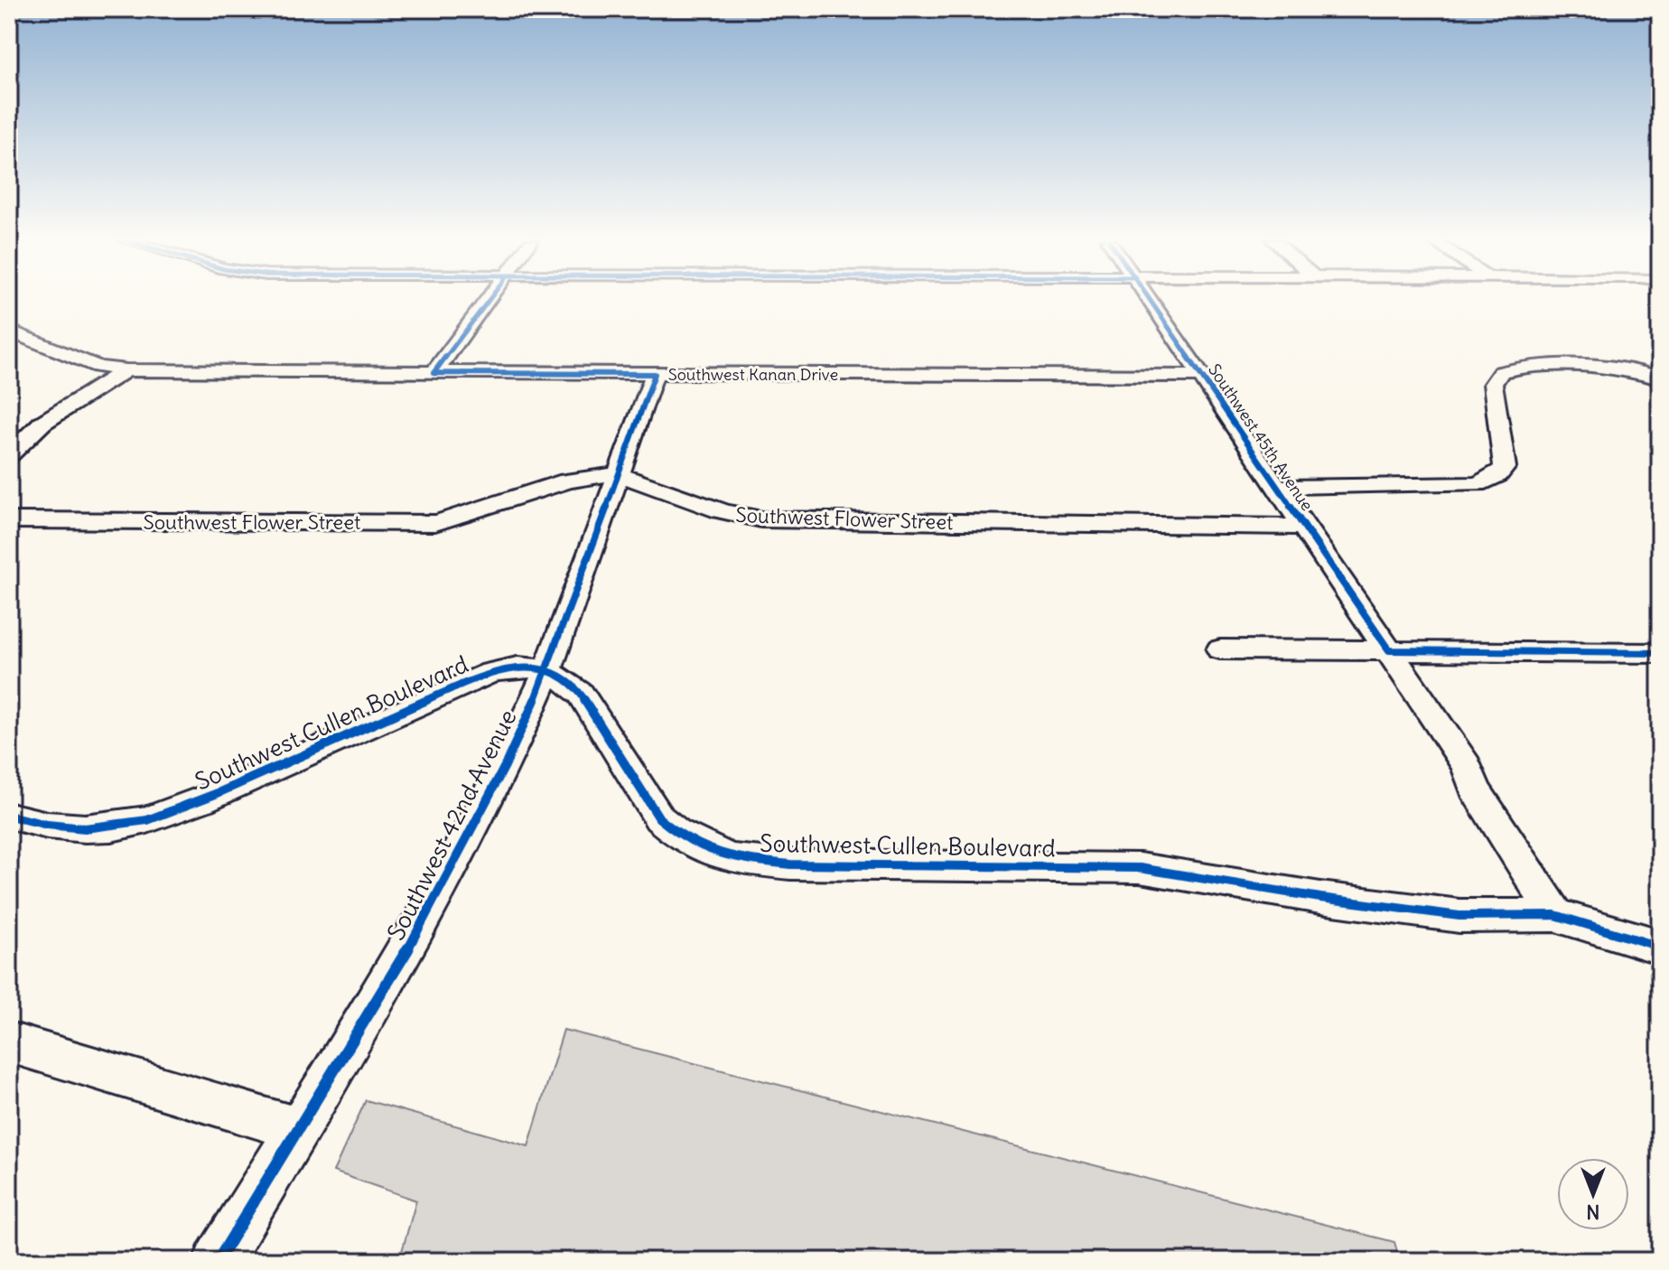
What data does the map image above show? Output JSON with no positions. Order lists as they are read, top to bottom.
{
  "streets": {
    "street": [
      "Southwest Kanan Drive",
      "Southwest 45th Avenue",
      "Southwest Flower Street",
      "Southwest Cullen Boulevard",
      "Southwest 42nd Avenue"
    ]
  },
  "crossings": [
    ["Southwest Kanan Drive", "Southwest 45th Avenue"],
    ["Southwest Kanan Drive", "Southwest 42nd Avenue"],
    ["Southwest 45th Avenue", "Southwest Flower Street"],
    ["Southwest 45th Avenue", "Southwest Cullen Boulevard"],
    ["Southwest Flower Street", "Southwest 42nd Avenue"],
    ["Southwest Cullen Boulevard", "Southwest 42nd Avenue"]
  ],
  "north": "bottom"
}
